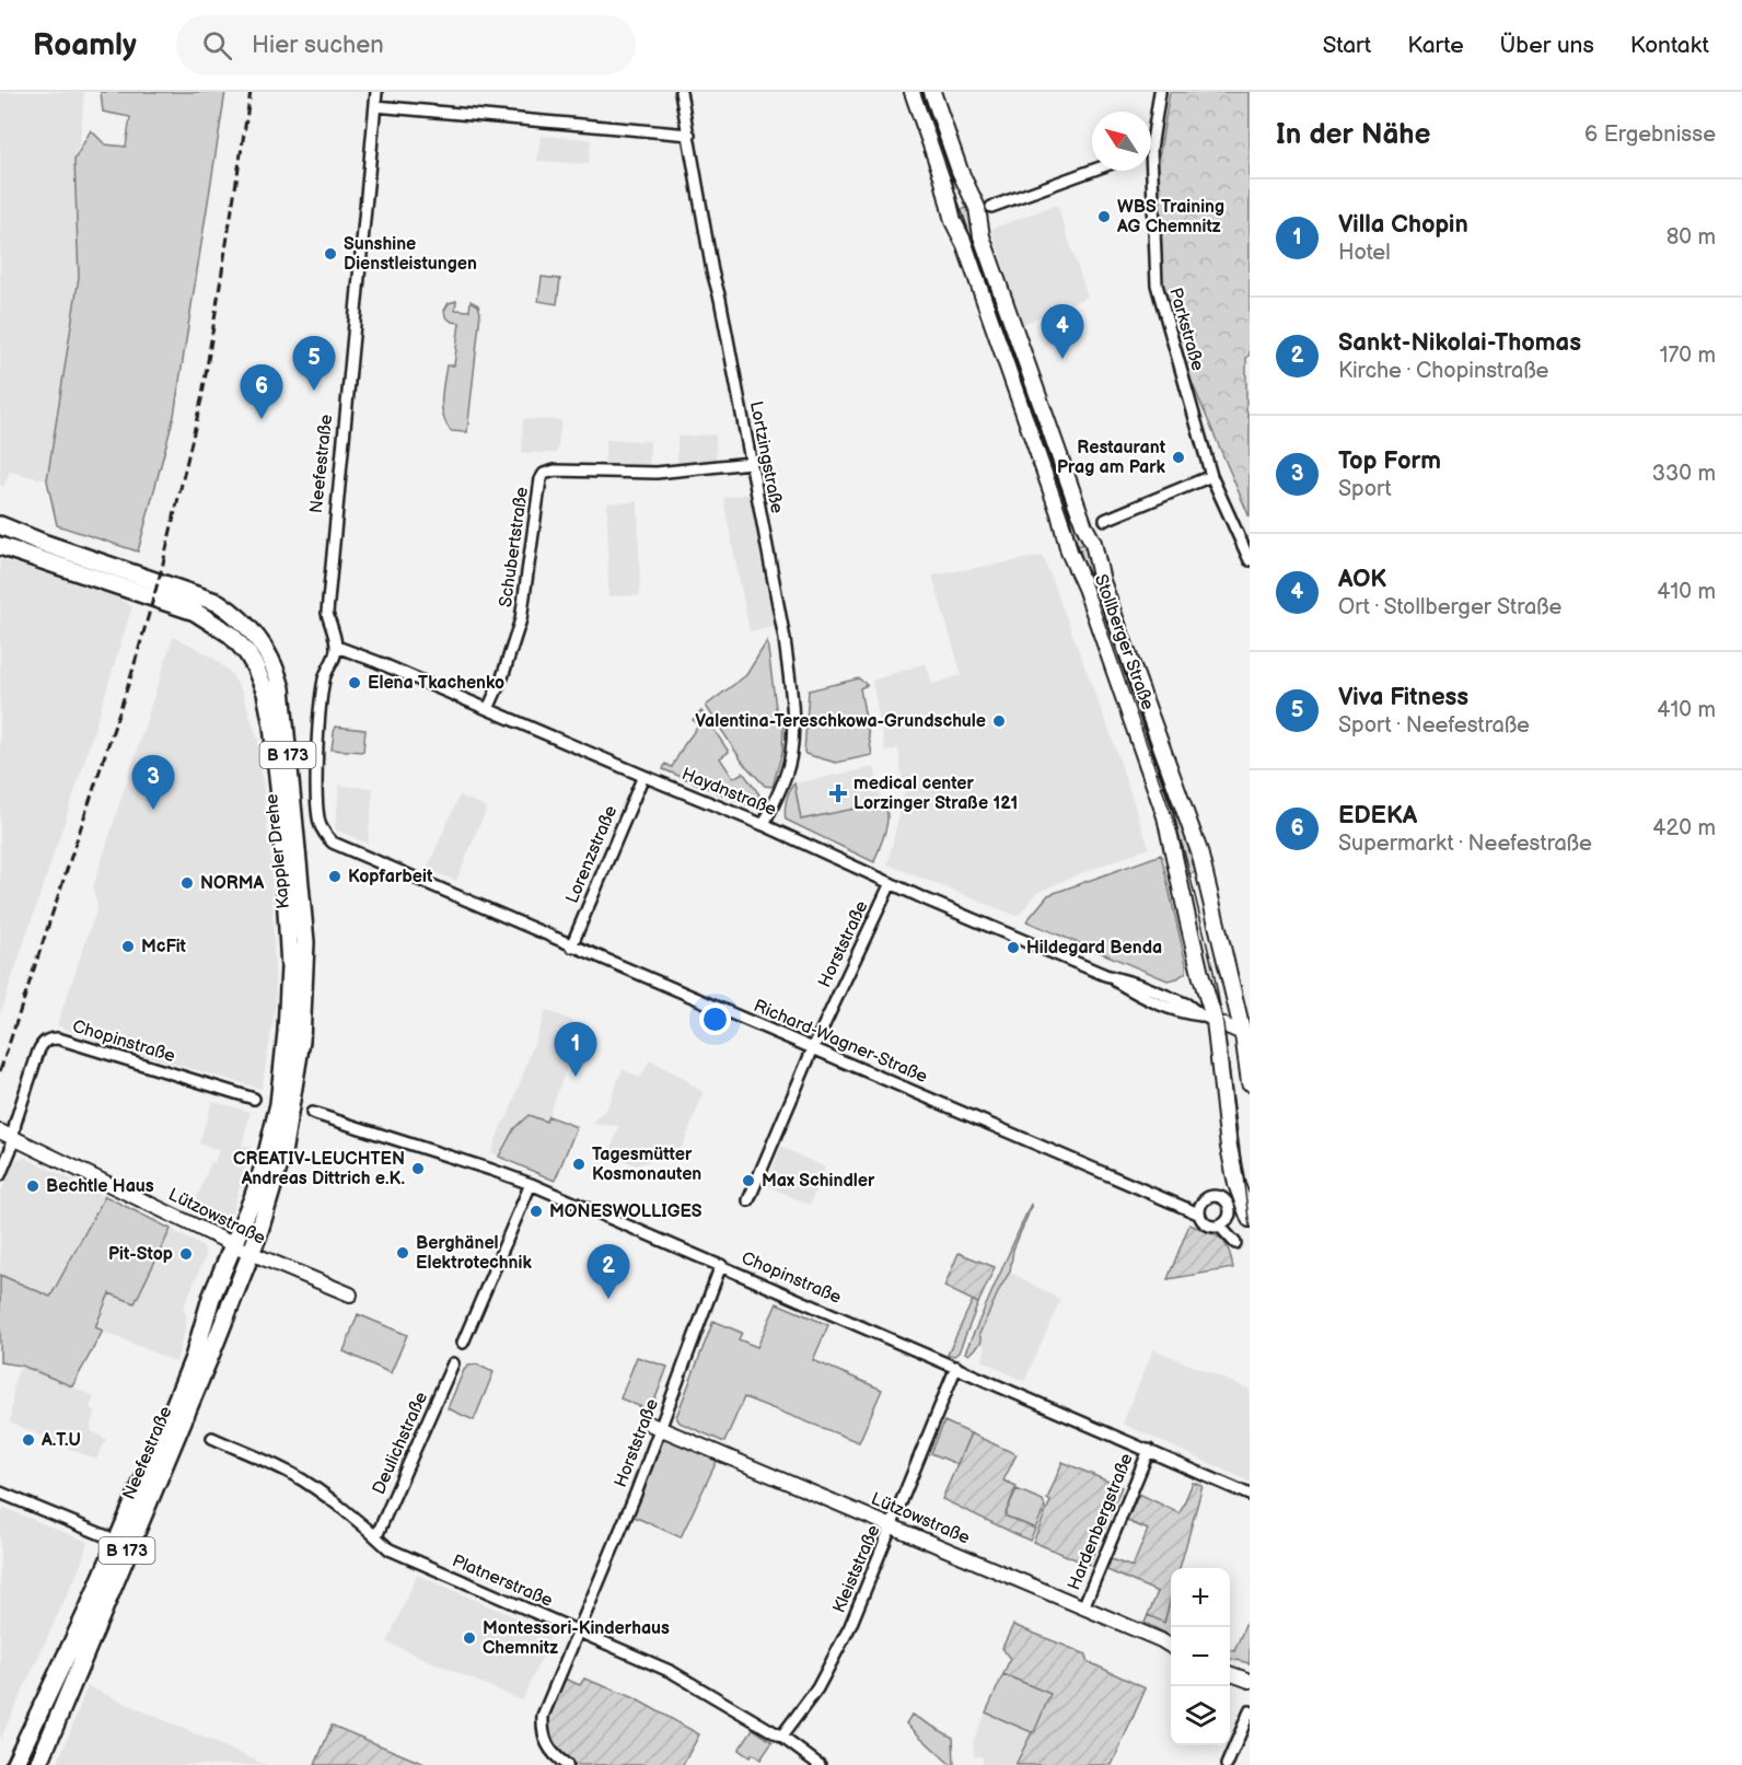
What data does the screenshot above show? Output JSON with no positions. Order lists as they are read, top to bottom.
{
  "streets": {
    "main road": [
      "Neefestraße",
      "Stollberger Straße",
      "B 173",
      "Kappler Drehe"
    ],
    "street": [
      "Parkstraße",
      "Lortzingstraße",
      "Schubertstraße",
      "Haydnstraße",
      "Lorenzstraße",
      "Horststraße",
      "Chopinstraße",
      "Richard-Wagner-Straße",
      "Lützowstraße",
      "Deulichstraße",
      "Hardenbergstraße",
      "Kleiststraße",
      "Platnerstraße"
    ]
  },
  "crossings": [
    ["Lortzingstraße", "Schubertstraße"],
    ["Lortzingstraße", "Haydnstraße"],
    ["Neefestraße", "Haydnstraße"],
    ["Neefestraße", "Kappler Drehe"],
    ["Neefestraße", "Richard-Wagner-Straße"],
    ["Neefestraße", "Lützowstraße"],
    ["Schubertstraße", "Haydnstraße"],
    ["Stollberger Straße", "Haydnstraße"],
    ["Haydnstraße", "Lorenzstraße"],
    ["Haydnstraße", "Horststraße"],
    ["Haydnstraße", "Richard-Wagner-Straße"],
    ["Lorenzstraße", "Richard-Wagner-Straße"],
    ["Horststraße", "Chopinstraße"],
    ["Horststraße", "Richard-Wagner-Straße"],
    ["Horststraße", "Lützowstraße"],
    ["Horststraße", "Platnerstraße"],
    ["Chopinstraße", "Lützowstraße"],
    ["Chopinstraße", "Hardenbergstraße"],
    ["Chopinstraße", "Kleiststraße"],
    ["Lützowstraße", "Hardenbergstraße"],
    ["Lützowstraße", "Kleiststraße"],
    ["Deulichstraße", "Platnerstraße"],
    ["Kleiststraße", "Platnerstraße"]
  ],
  "places": {
    "other": [
      "WBS Training AG Chemnitz",
      "Sunshine Dienstleistungen",
      "Restaurant Prag am Park",
      "Elena Tkachenko",
      "Valentina-Tereschkowa-Grundschule",
      "Kopfarbeit",
      "NORMA",
      "McFit",
      "Hildegard Benda",
      "Tagesmütter Kosmonauten",
      "CREATIV-LEUCHTEN Andreas Dittrich e.K.",
      "Max Schindler",
      "Bechtle Haus",
      "MONESWOLLIGES",
      "Berghänel Elektrotechnik",
      "Pit-Stop",
      "A.T.U",
      "Montessori-Kinderhaus Chemnitz"
    ],
    "health": ["medical center Lorzinger Straße 121"]
  },
  "north": "top left",
  "page": {
    "header": "Roamly",
    "search": "Hier suchen",
    "nav": [
      "Start",
      "Karte",
      "Über uns",
      "Kontakt"
    ],
    "heading": ["In der Nähe", "6 Ergebnisse"],
    "list": [
      {
        "mark": "1",
        "name": "Villa Chopin",
        "note": "Hotel",
        "value": "80 m"
      },
      {
        "mark": "2",
        "name": "Sankt-Nikolai-Thomas",
        "note": "Kirche · Chopinstraße",
        "value": "170 m"
      },
      {
        "mark": "3",
        "name": "Top Form",
        "note": "Sport",
        "value": "330 m"
      },
      {
        "mark": "4",
        "name": "AOK",
        "note": "Ort · Stollberger Straße",
        "value": "410 m"
      },
      {
        "mark": "5",
        "name": "Viva Fitness",
        "note": "Sport · Neefestraße",
        "value": "410 m"
      },
      {
        "mark": "6",
        "name": "EDEKA",
        "note": "Supermarkt · Neefestraße",
        "value": "420 m"
      }
    ],
    "pins": [
      "4",
      "5",
      "6",
      "3",
      "1",
      "2"
    ],
    "map_buttons": ["+", "−"]
  }
}
